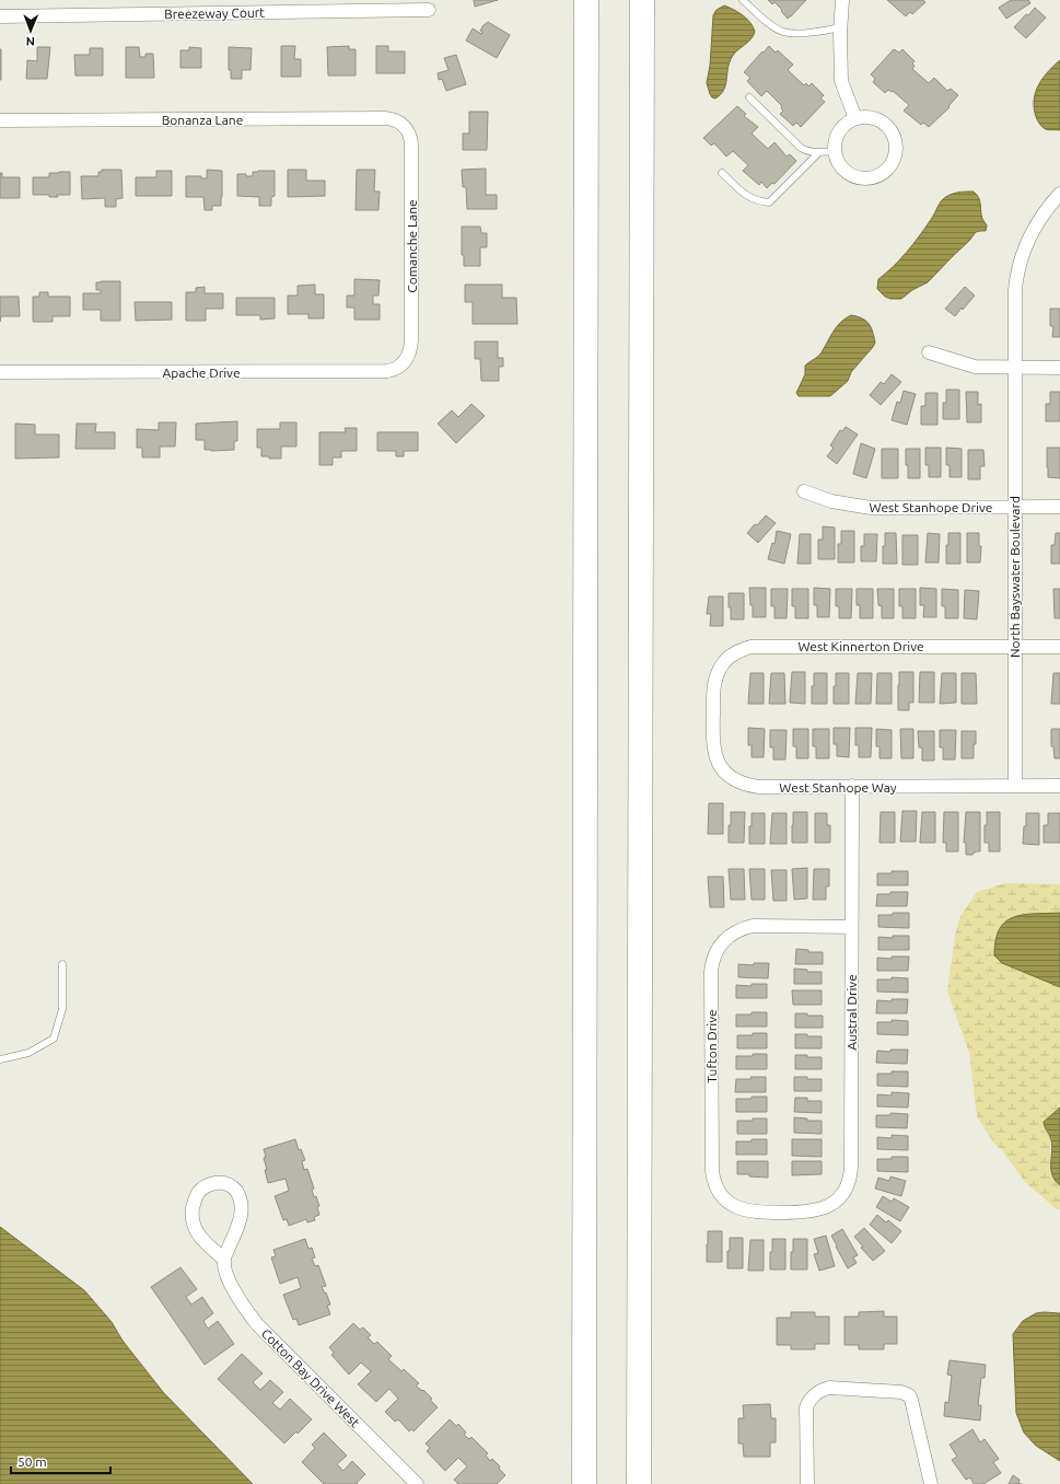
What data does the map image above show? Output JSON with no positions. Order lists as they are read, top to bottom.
{
  "streets": {
    "street": [
      "Breezeway Court",
      "Bonanza Lane",
      "Comanche Lane",
      "Apache Drive",
      "West Stanhope Drive",
      "North Bayswater Boulevard",
      "West Kinnerton Drive",
      "West Stanhope Way",
      "Austral Drive",
      "Tufton Drive",
      "Cotton Bay Drive West"
    ]
  },
  "crossings": [
    ["Bonanza Lane", "Comanche Lane"],
    ["Comanche Lane", "Apache Drive"],
    ["West Stanhope Drive", "North Bayswater Boulevard"],
    ["North Bayswater Boulevard", "West Kinnerton Drive"],
    ["North Bayswater Boulevard", "West Stanhope Way"],
    ["West Kinnerton Drive", "West Stanhope Way"],
    ["West Stanhope Way", "Austral Drive"],
    ["Austral Drive", "Tufton Drive"]
  ],
  "scale_bar": "50 m",
  "north": "bottom"
}
